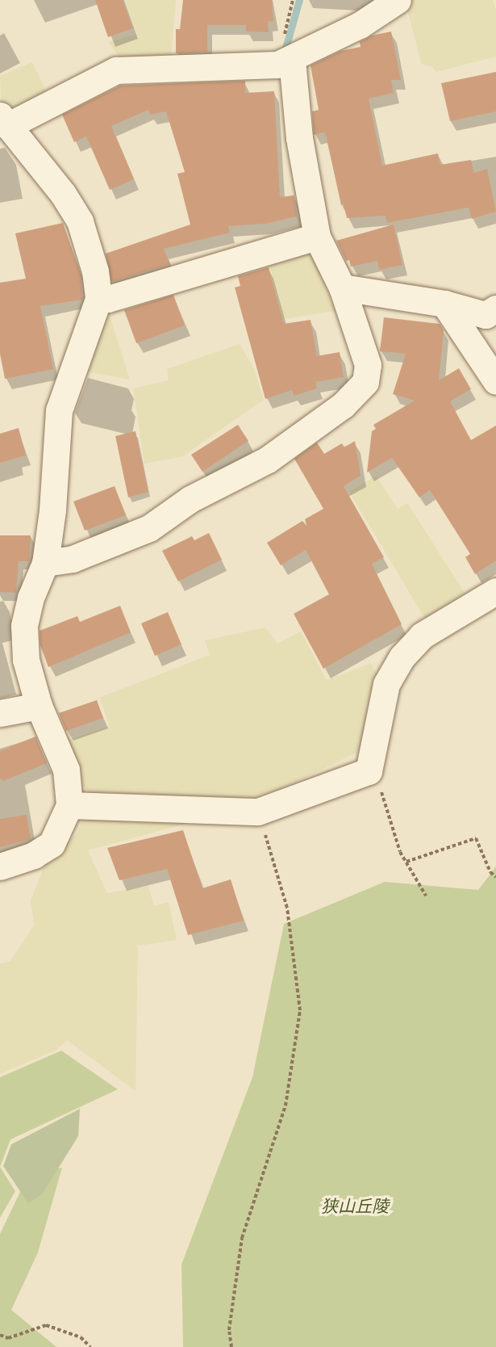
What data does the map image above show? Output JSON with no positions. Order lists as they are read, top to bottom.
{
  "parks": ["狭山丘陵"]
}
